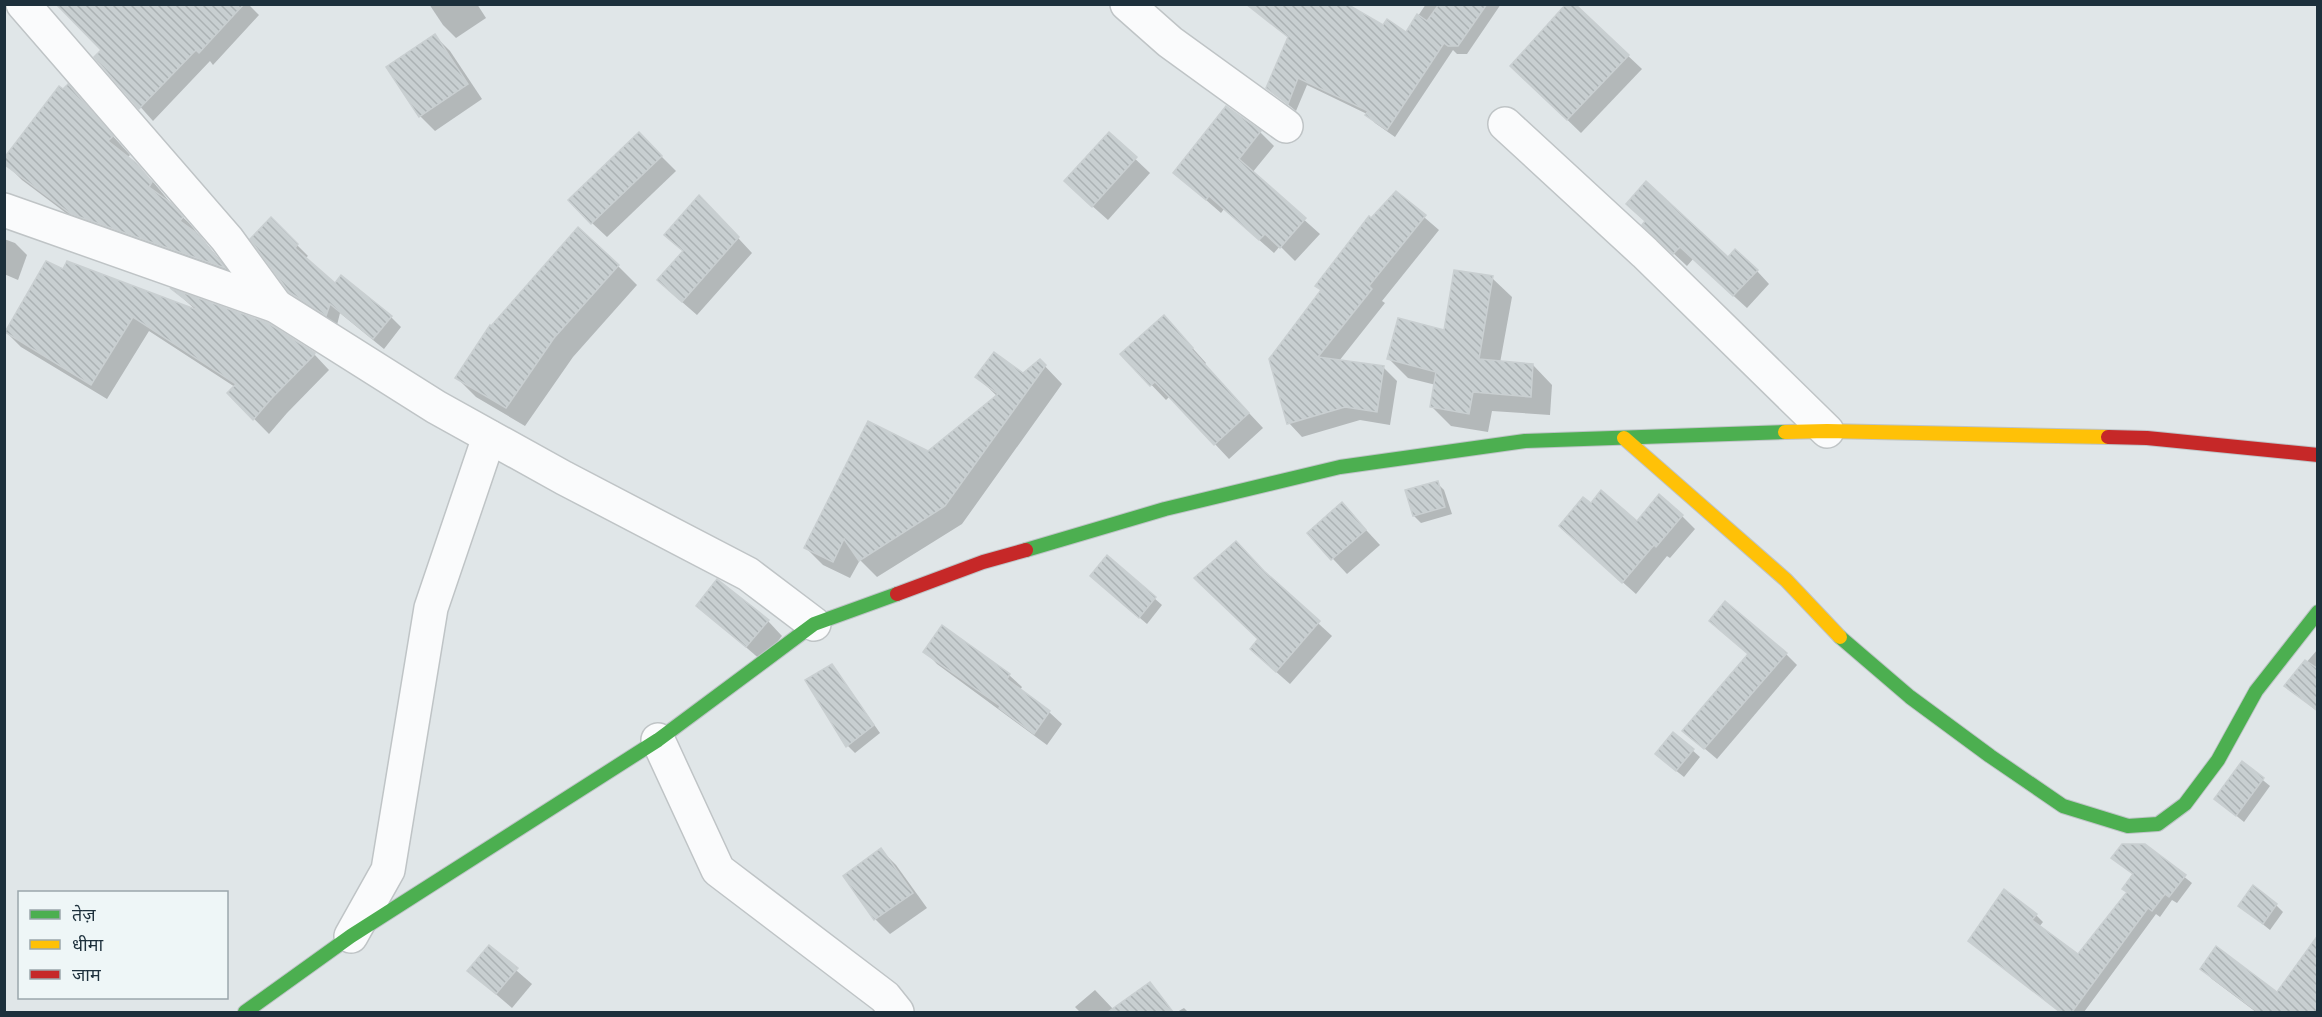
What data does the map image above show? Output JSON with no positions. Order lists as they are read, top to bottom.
{
  "legend": ["तेज़", "धीमा", "जाम"]
}
